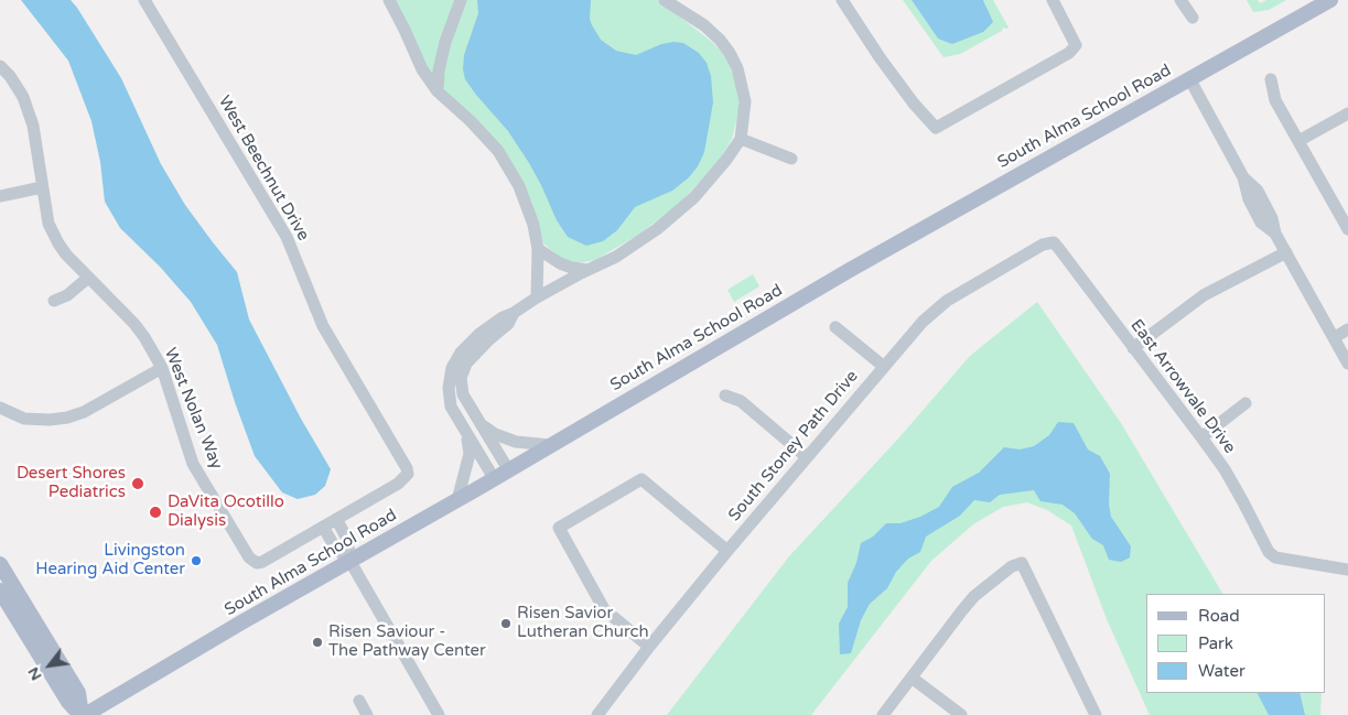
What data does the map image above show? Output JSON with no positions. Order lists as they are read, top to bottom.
{
  "streets": {
    "main road": ["South Alma School Road"],
    "street": [
      "West Beechnut Drive",
      "East Arrowvale Drive",
      "West Nolan Way",
      "South Stoney Path Drive"
    ]
  },
  "crossings": [
    ["East Arrowvale Drive", "South Stoney Path Drive"]
  ],
  "places": [
    "Desert Shores Pediatrics",
    "DaVita Ocotillo Dialysis",
    "Livingston Hearing Aid Center",
    "Risen Savior Lutheran Church",
    "Risen Saviour - The Pathway Center"
  ],
  "legend": ["Road", "Park", "Water"],
  "north": "bottom left"
}
